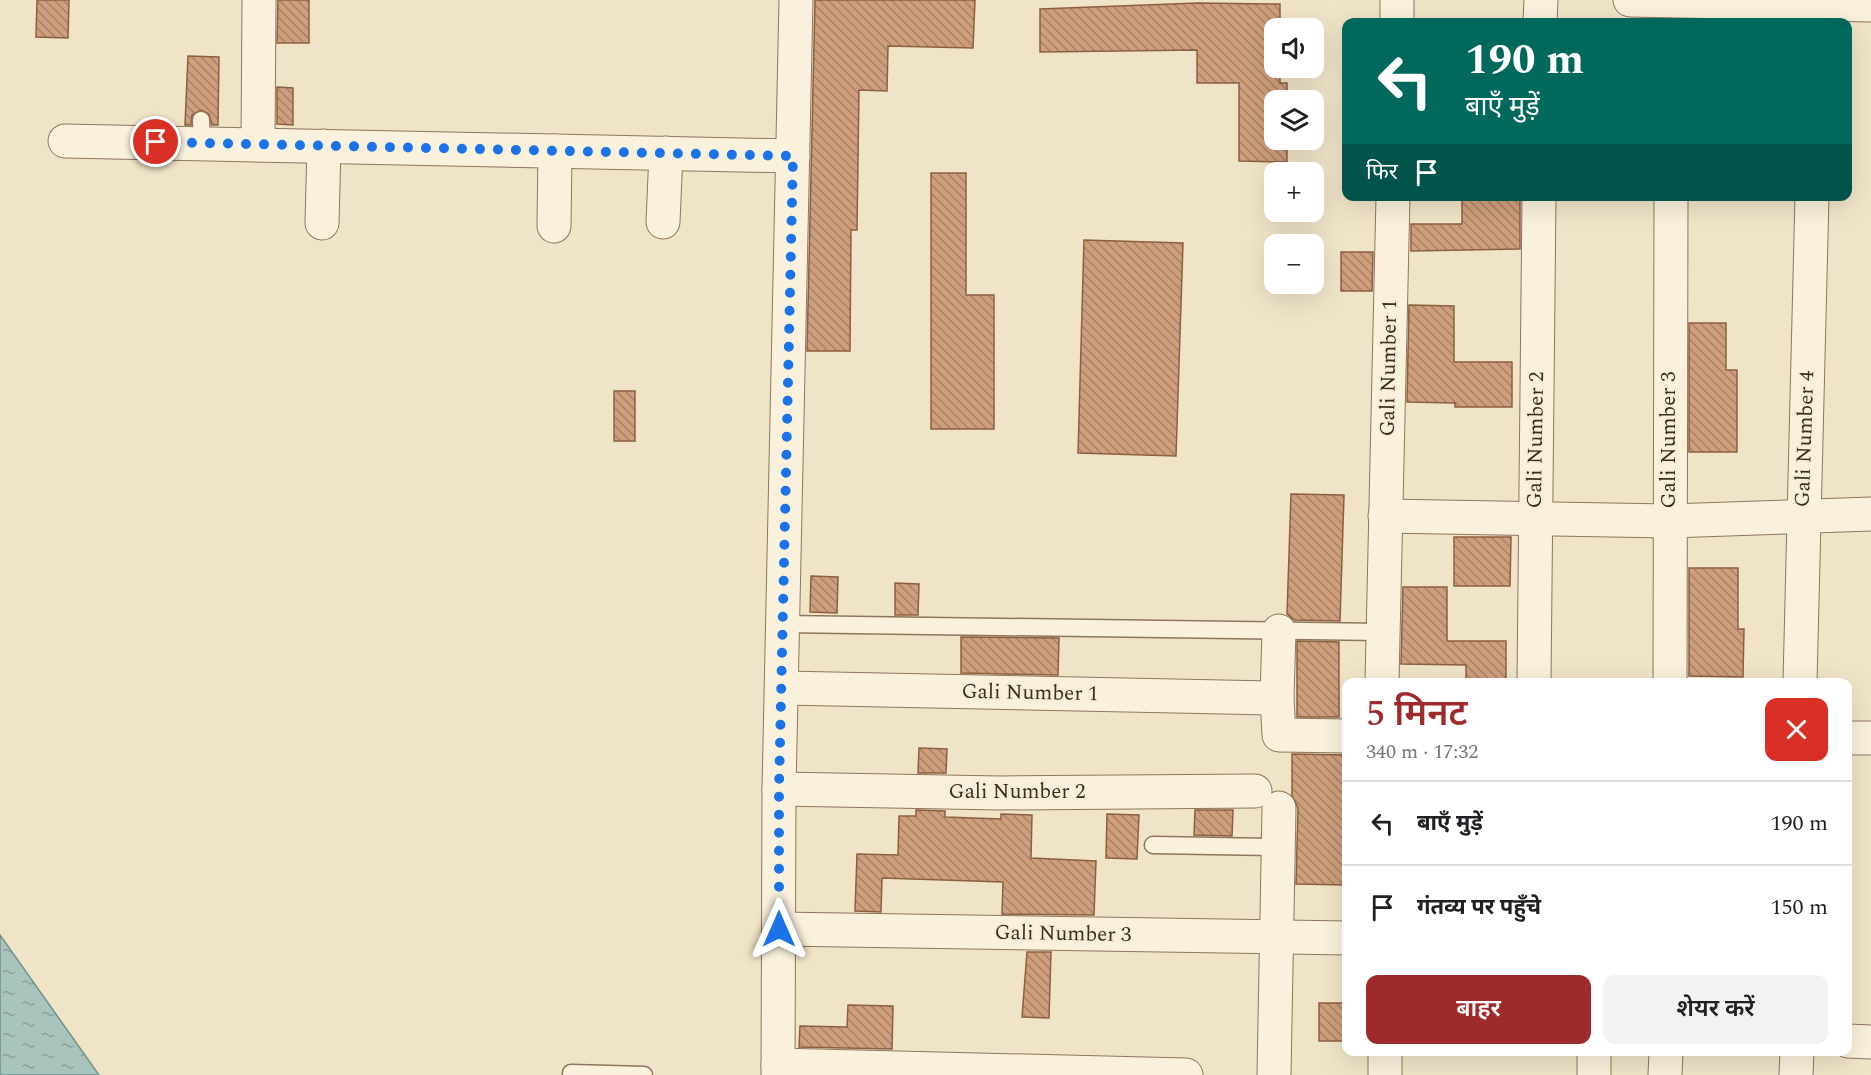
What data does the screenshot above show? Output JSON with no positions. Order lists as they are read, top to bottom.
{
  "streets": {
    "street": [
      "Gali Number 1",
      "Gali Number 4",
      "Gali Number 2",
      "Gali Number 3"
    ]
  },
  "page": {
    "map_buttons": ["+", "−"],
    "turn": ["190 m", "बाएँ मुड़ें"],
    "then": "फिर",
    "heading": ["5 मिनट", "340 m · 17:32"],
    "list": [
      {
        "name": "बाएँ मुड़ें",
        "value": "190 m"
      },
      {
        "name": "गंतव्य पर पहुँचे",
        "value": "150 m"
      }
    ],
    "buttons": ["बाहर", "शेयर करें"]
  }
}
